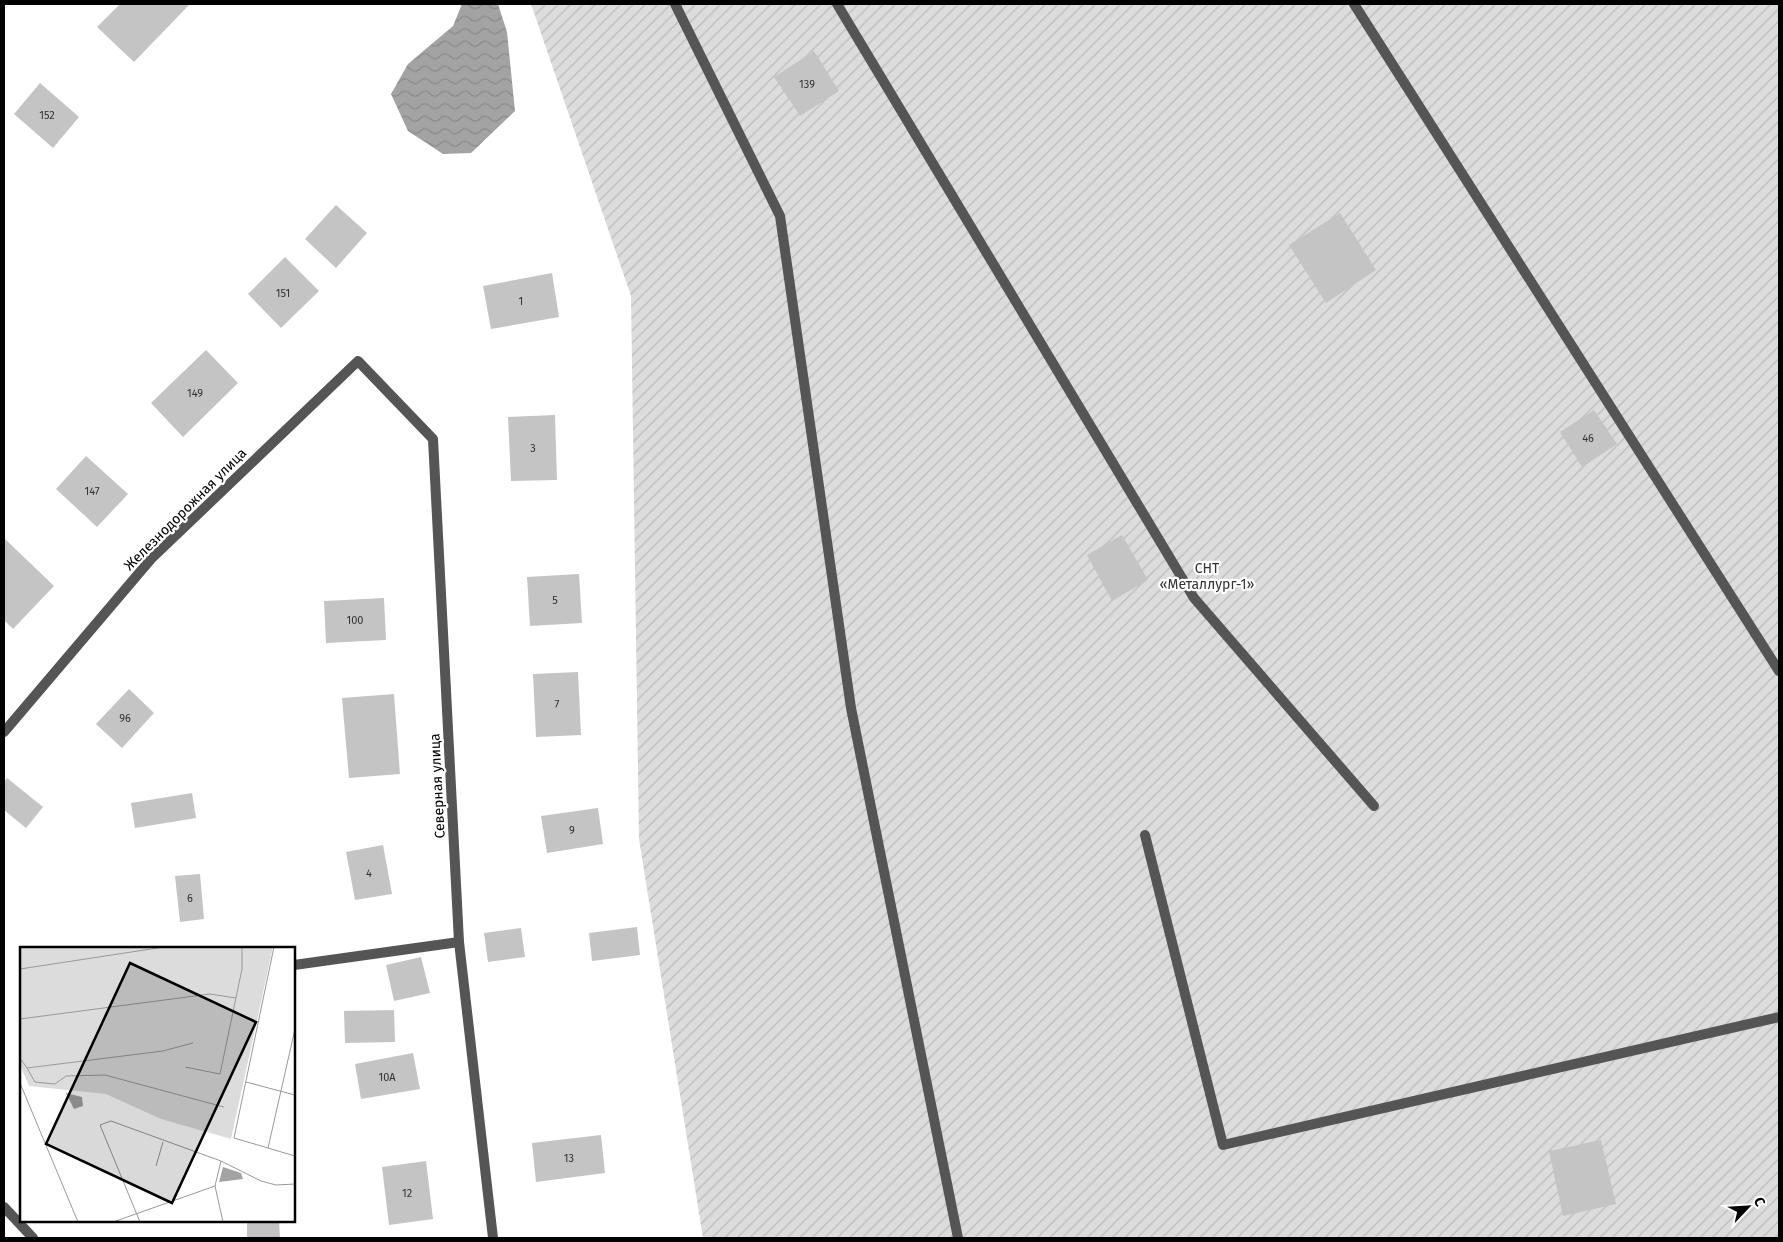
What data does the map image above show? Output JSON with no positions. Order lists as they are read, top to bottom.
{
  "streets": {
    "street": ["Железнодорожная улица", "Северная улица"]
  },
  "crossings": [
    ["Железнодорожная улица", "Северная улица"]
  ],
  "parks": ["СНТ «Металлург-1»"],
  "house_numbers": [
    "139",
    "152",
    "151",
    "1",
    "149",
    "46",
    "3",
    "147",
    "5",
    "100",
    "7",
    "96",
    "9",
    "4",
    "6",
    "10А",
    "13",
    "12"
  ],
  "north": "top right"
}
